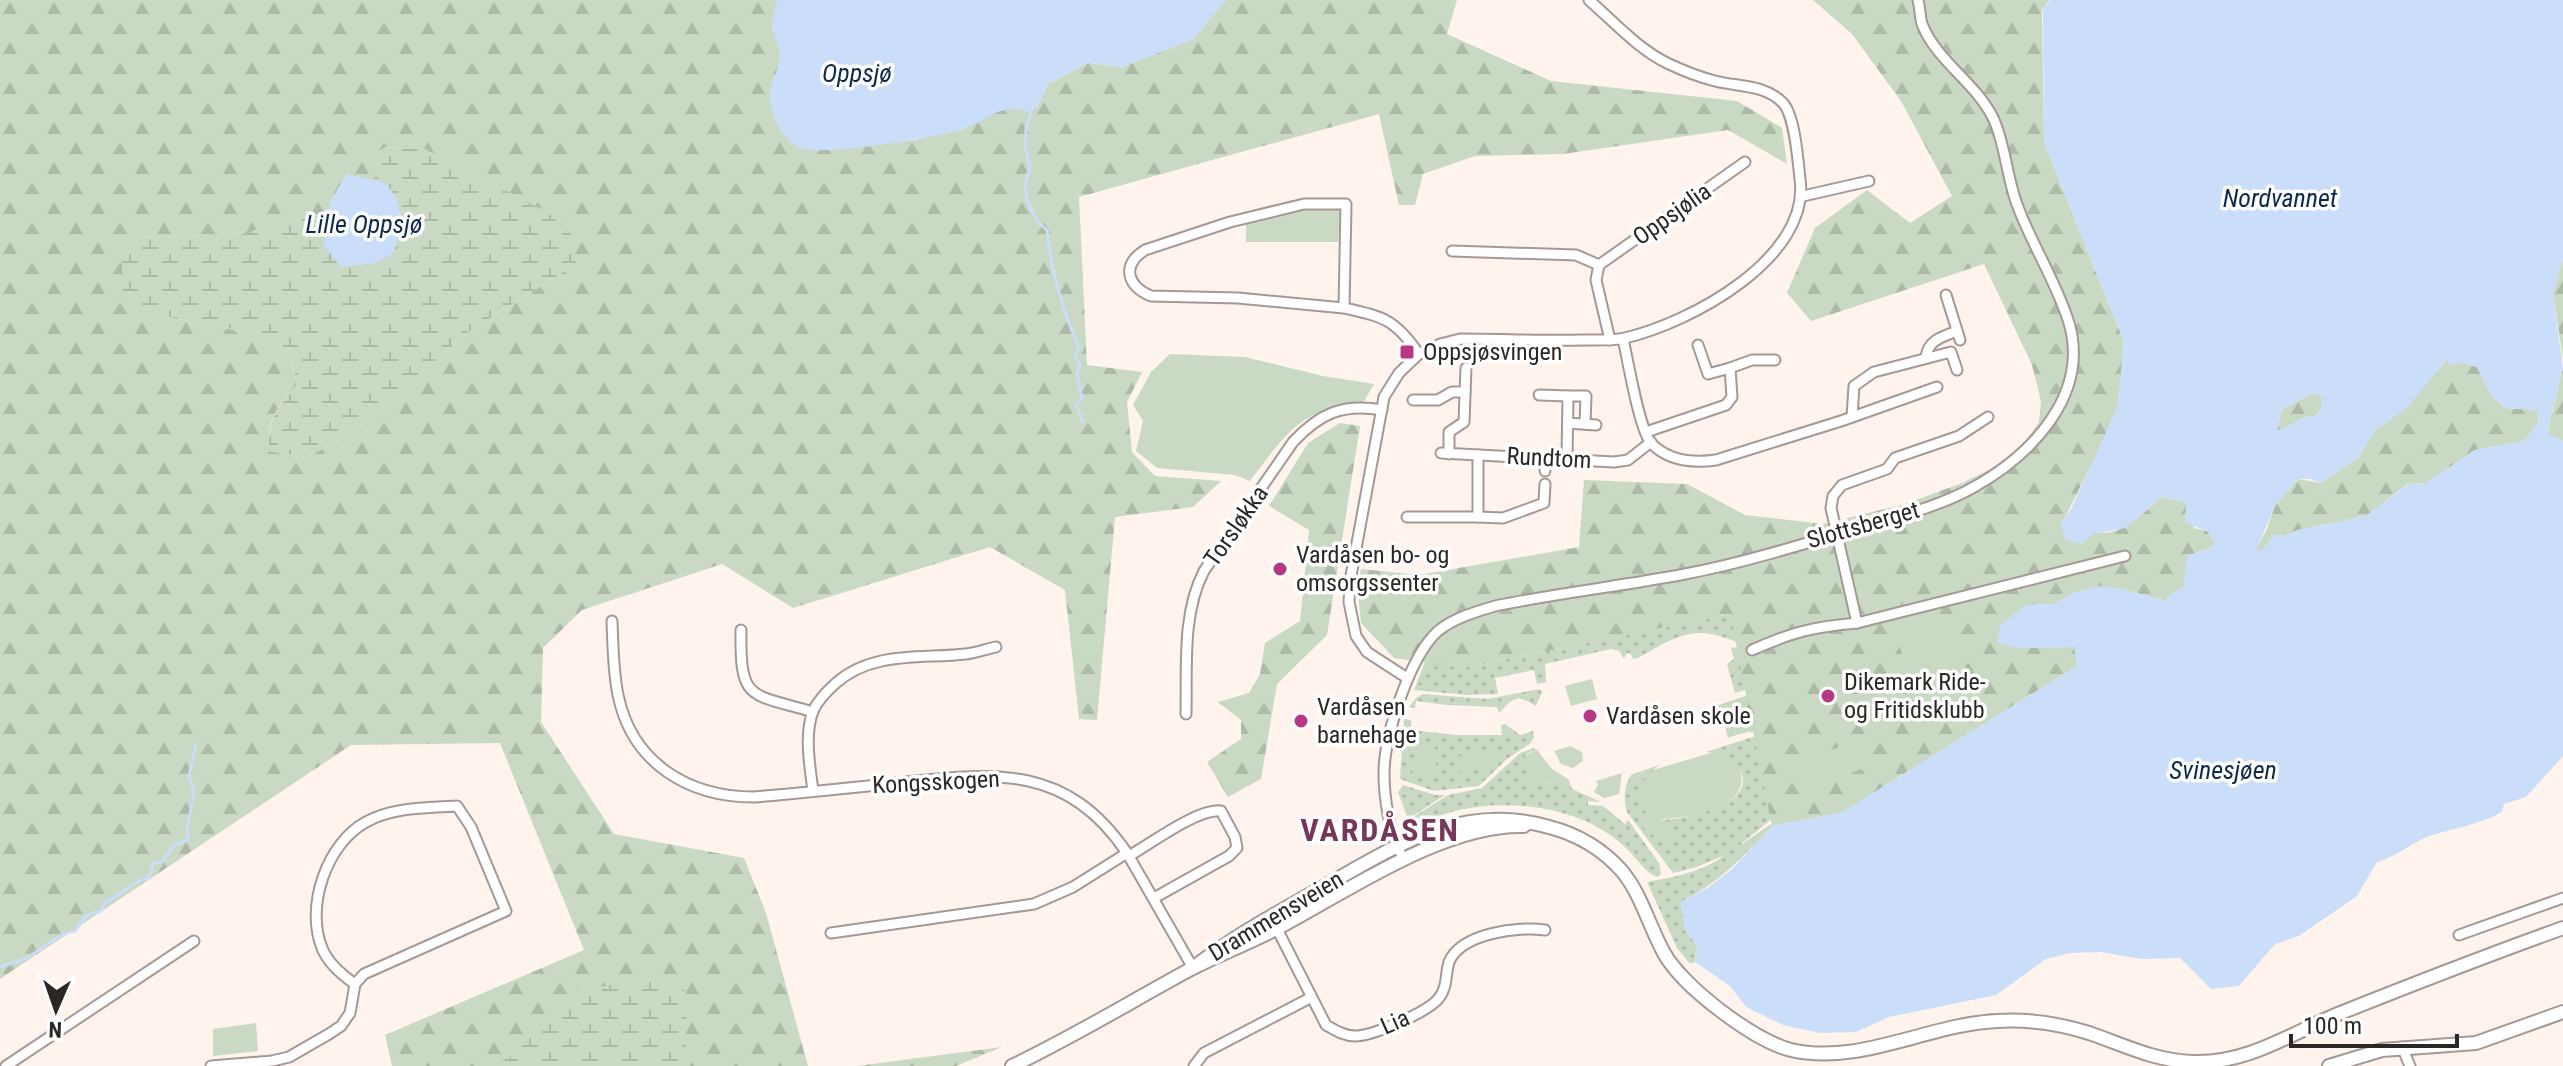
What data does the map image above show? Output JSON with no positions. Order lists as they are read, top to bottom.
{
  "streets": {
    "main road": ["Drammensveien"],
    "street": [
      "Oppsjølia",
      "Rundtom",
      "Slottsberget",
      "Torsløkka",
      "Kongsskogen",
      "Lia"
    ]
  },
  "crossings": [
    ["Slottsberget", "Drammensveien"],
    ["Kongsskogen", "Drammensveien"],
    ["Drammensveien", "Lia"]
  ],
  "districts": ["VARDÅSEN"],
  "water": [
    "Oppsjø",
    "Nordvannet",
    "Lille Oppsjø",
    "Svinesjøen"
  ],
  "places": {
    "transit": ["Oppsjøsvingen"],
    "other": [
      "Vardåsen bo- og omsorgssenter",
      "Dikemark Ride- og Fritidsklubb",
      "Vardåsen skole",
      "Vardåsen barnehage"
    ]
  },
  "scale_bar": "100 m",
  "north": "bottom"
}
